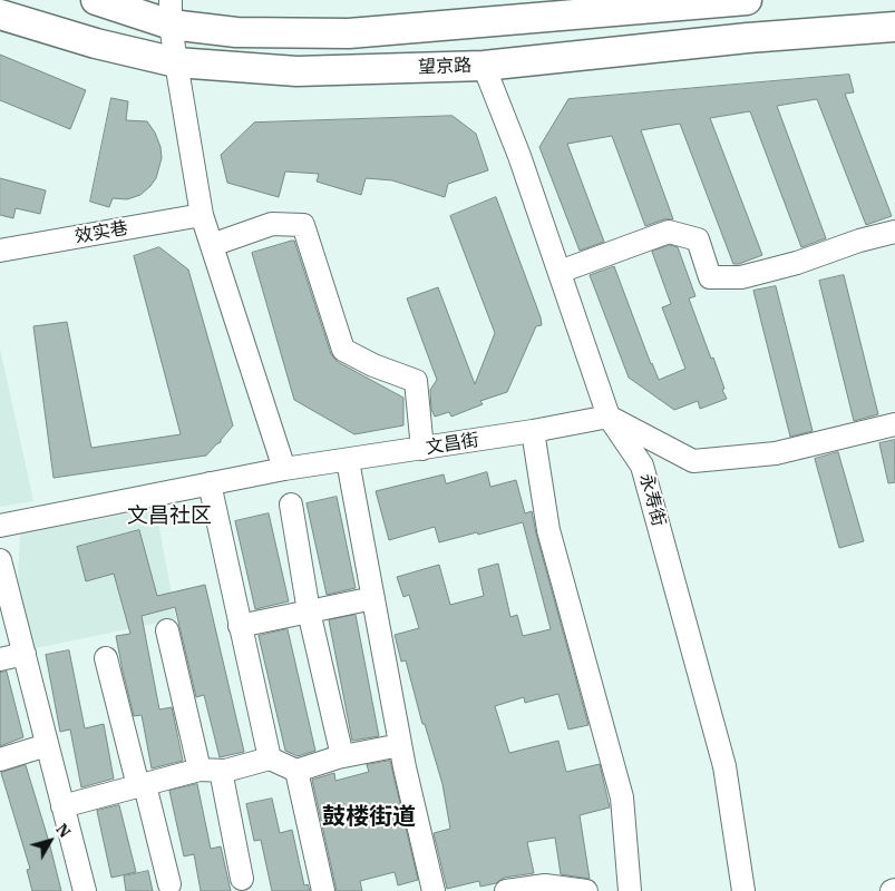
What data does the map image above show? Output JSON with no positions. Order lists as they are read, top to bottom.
{
  "streets": {
    "main road": ["望京路"],
    "street": ["效实巷", "文昌街", "永寿街"]
  },
  "crossings": [
    ["望京路", "永寿街"],
    ["文昌街", "永寿街"]
  ],
  "districts": ["文昌社区", "鼓楼街道"],
  "north": "top right"
}
